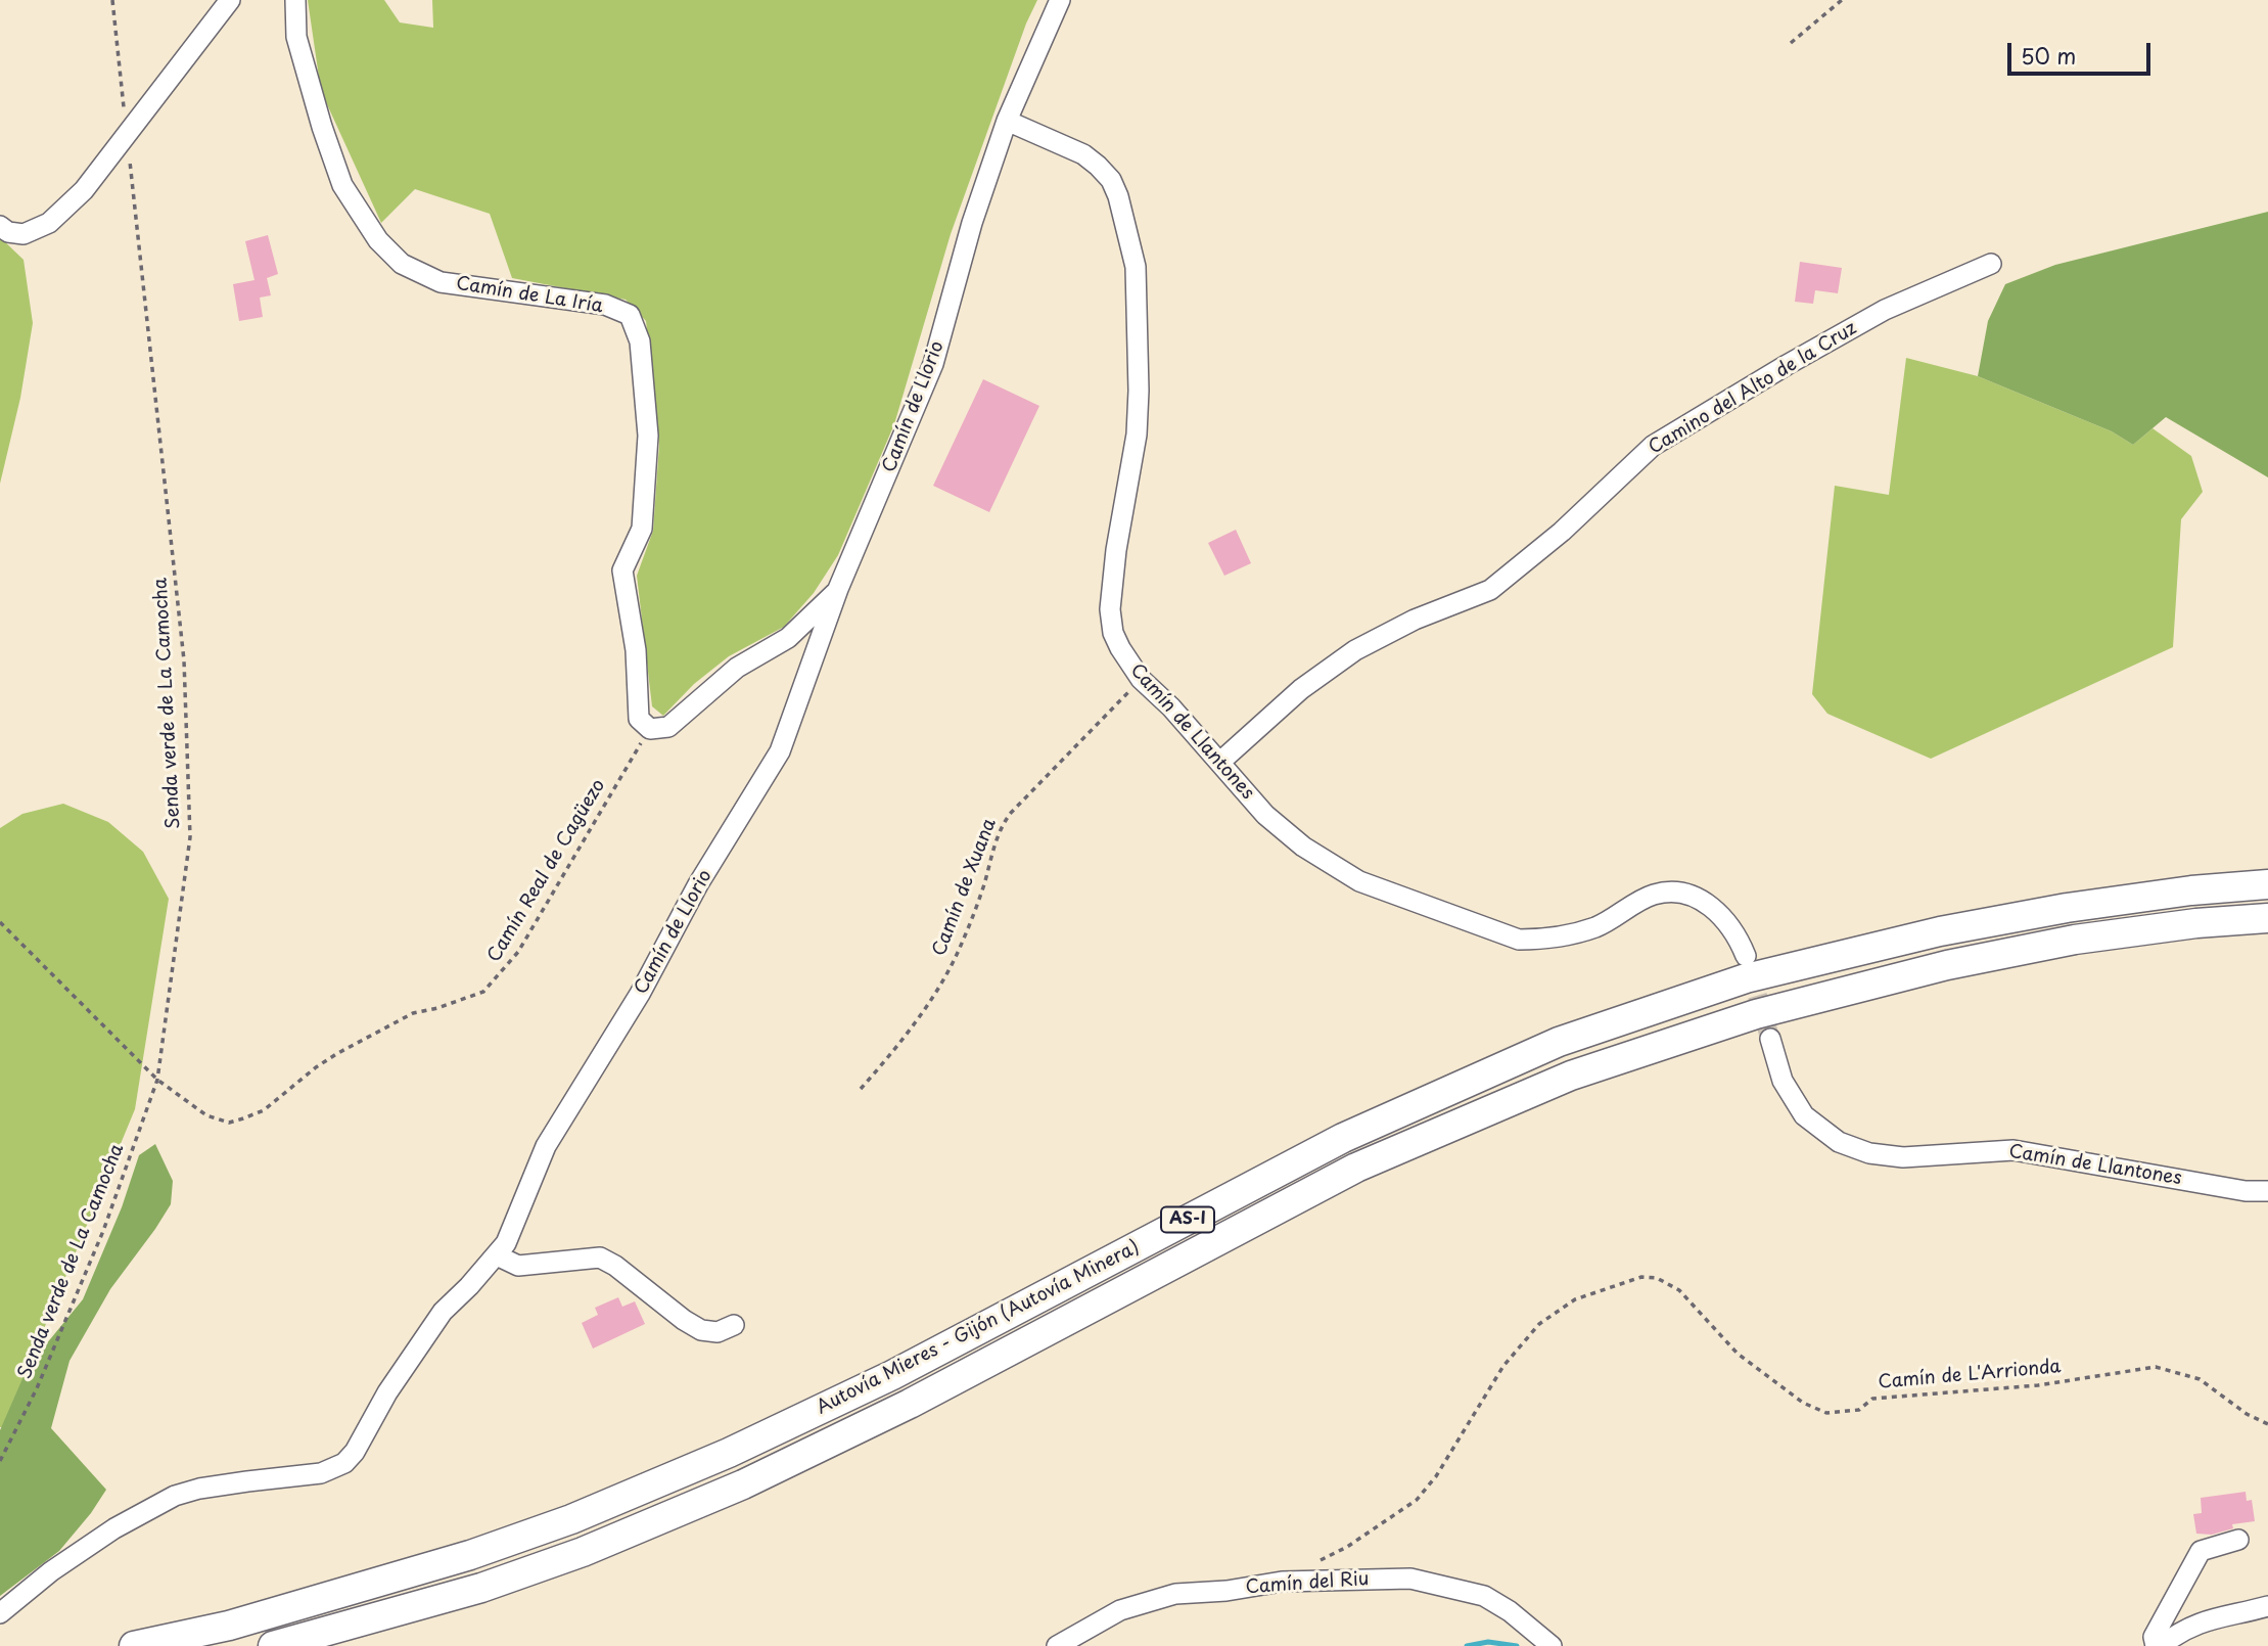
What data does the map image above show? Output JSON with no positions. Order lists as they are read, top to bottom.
{
  "streets": {
    "highway": ["AS-I", "Autovía Mieres - Gijón (Autovía Minera)"],
    "street": [
      "Camín de La Iría",
      "Camino del Alto de la Cruz",
      "Camín de Llorio",
      "Camín de Llantones",
      "Camín del Riu"
    ],
    "path": [
      "Senda verde de La Camocha",
      "Camín Real de Cagüezo",
      "Camín de Xuana",
      "Camín de L'Arrionda"
    ]
  },
  "crossings": [
    ["Camín de La Iría", "Camín Real de Cagüezo"],
    ["Camino del Alto de la Cruz", "Camín de Llantones"],
    ["Camín de Llorio", "Camín de Llantones"],
    ["Senda verde de La Camocha", "Camín Real de Cagüezo"],
    ["Camín de Llantones", "Camín de Xuana"]
  ],
  "scale_bar": "50 m"
}
